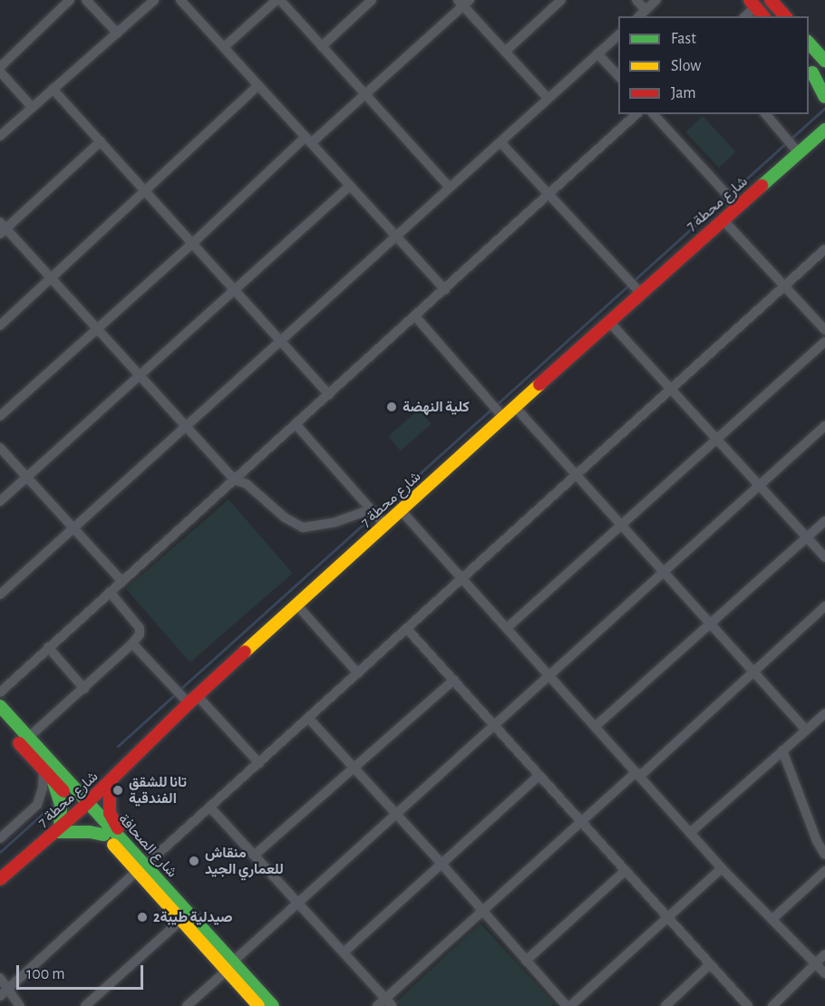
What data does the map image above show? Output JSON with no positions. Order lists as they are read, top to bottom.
{
  "streets": {
    "main road": ["شارع محطة 7", "شارع الصحافة"]
  },
  "crossings": [
    ["شارع محطة 7", "شارع الصحافة"]
  ],
  "places": [
    "كلية النهضة",
    "تانا للشقق الفندقية",
    "منقاش للعماري الجيد",
    "صيدلية طيبة2"
  ],
  "legend": ["Fast", "Slow", "Jam"],
  "scale_bar": "100 m"
}
